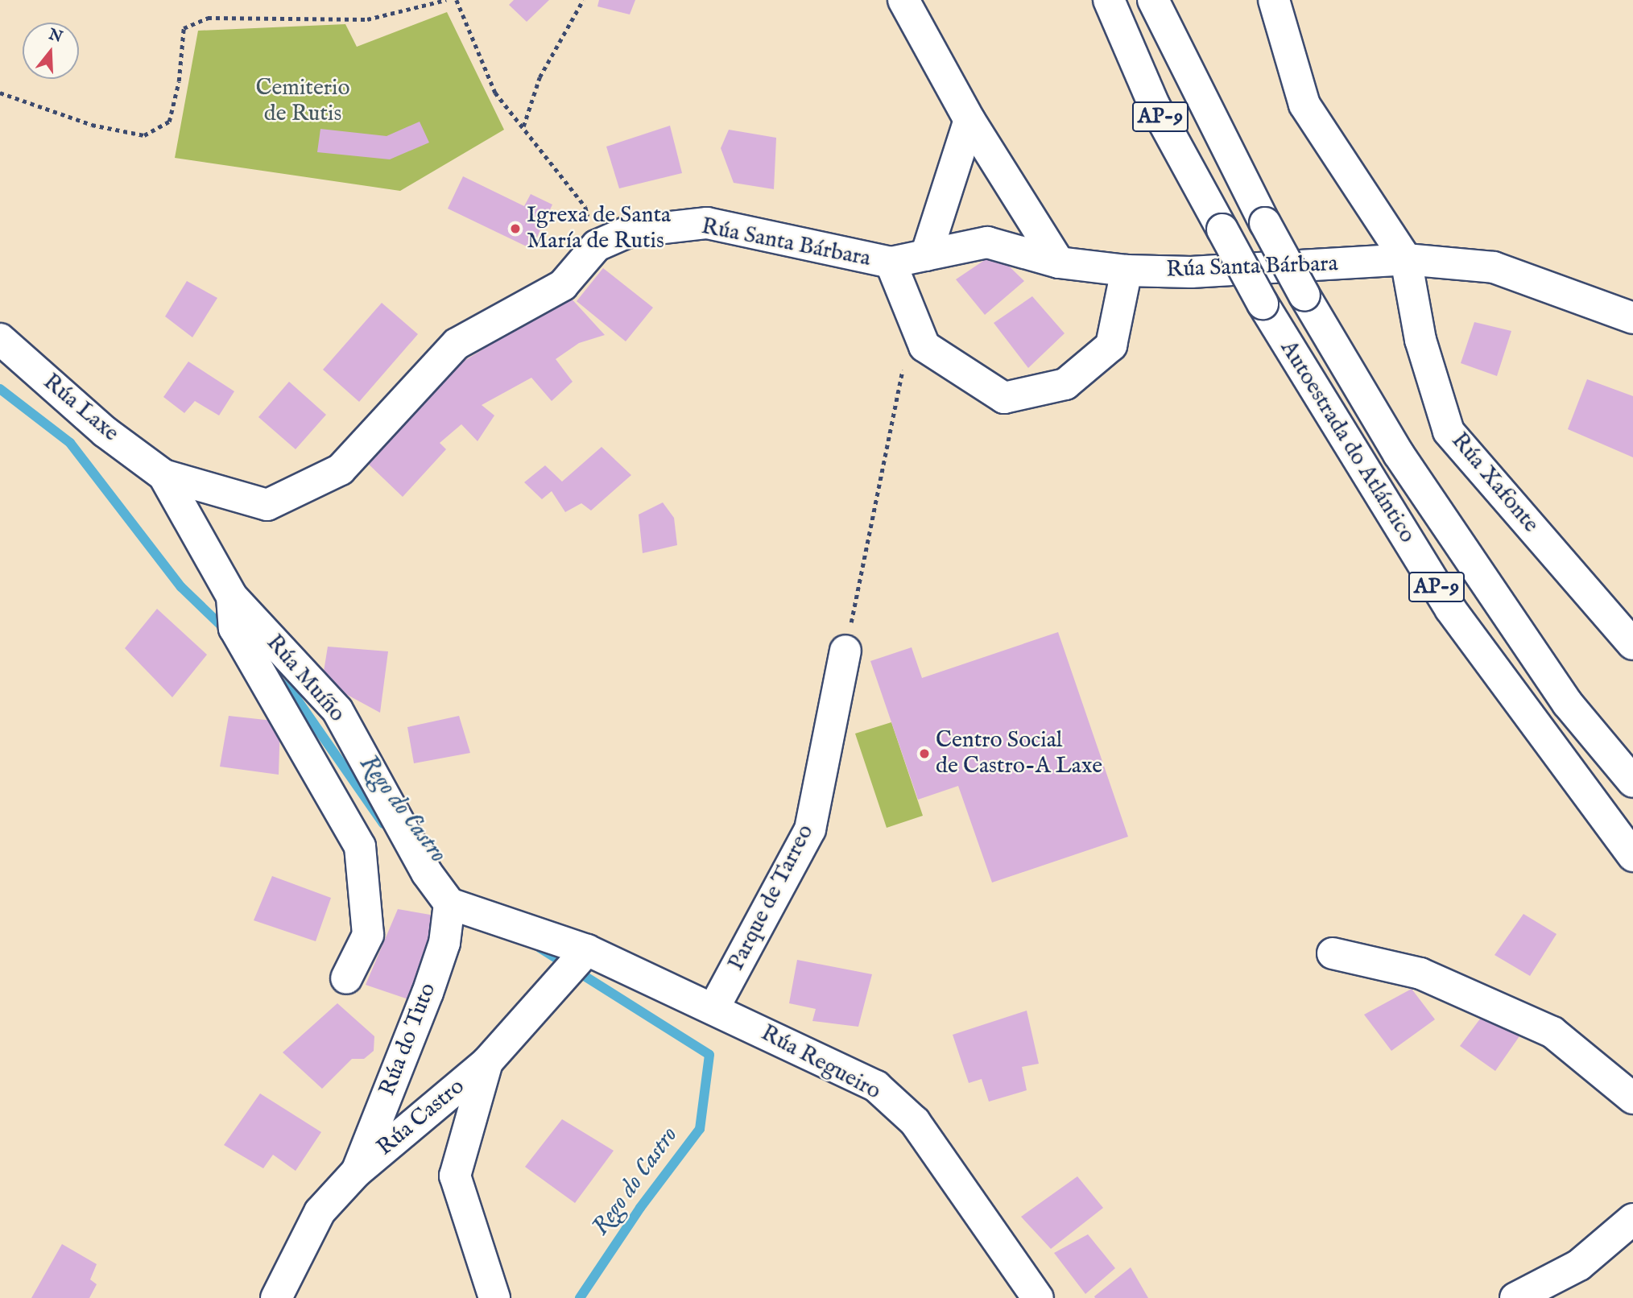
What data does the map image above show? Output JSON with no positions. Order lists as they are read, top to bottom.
{
  "streets": {
    "main road": [
      "AP-9",
      "Rúa Santa Bárbara",
      "Rúa Laxe",
      "Autoestrada do Atlántico",
      "Rúa Xafonte",
      "Rúa Muíño",
      "Parque de Tarreo",
      "Rúa do Tuto",
      "Rúa Regueiro",
      "Rúa Castro"
    ]
  },
  "crossings": [
    ["Rúa Santa Bárbara", "Rúa Laxe"],
    ["Rúa Santa Bárbara", "Rúa Xafonte"],
    ["Rúa Santa Bárbara", "Rúa Muíño"],
    ["Rúa Laxe", "Rúa Muíño"],
    ["Rúa Muíño", "Rúa do Tuto"],
    ["Parque de Tarreo", "Rúa Regueiro"],
    ["Rúa do Tuto", "Rúa Castro"],
    ["Rúa Regueiro", "Rúa Castro"]
  ],
  "water": ["Rego do Castro"],
  "parks": ["Cemiterio de Rutis"],
  "places": ["Igrexa de Santa María de Rutis", "Centro Social de Castro-A Laxe"],
  "north": "top"
}
